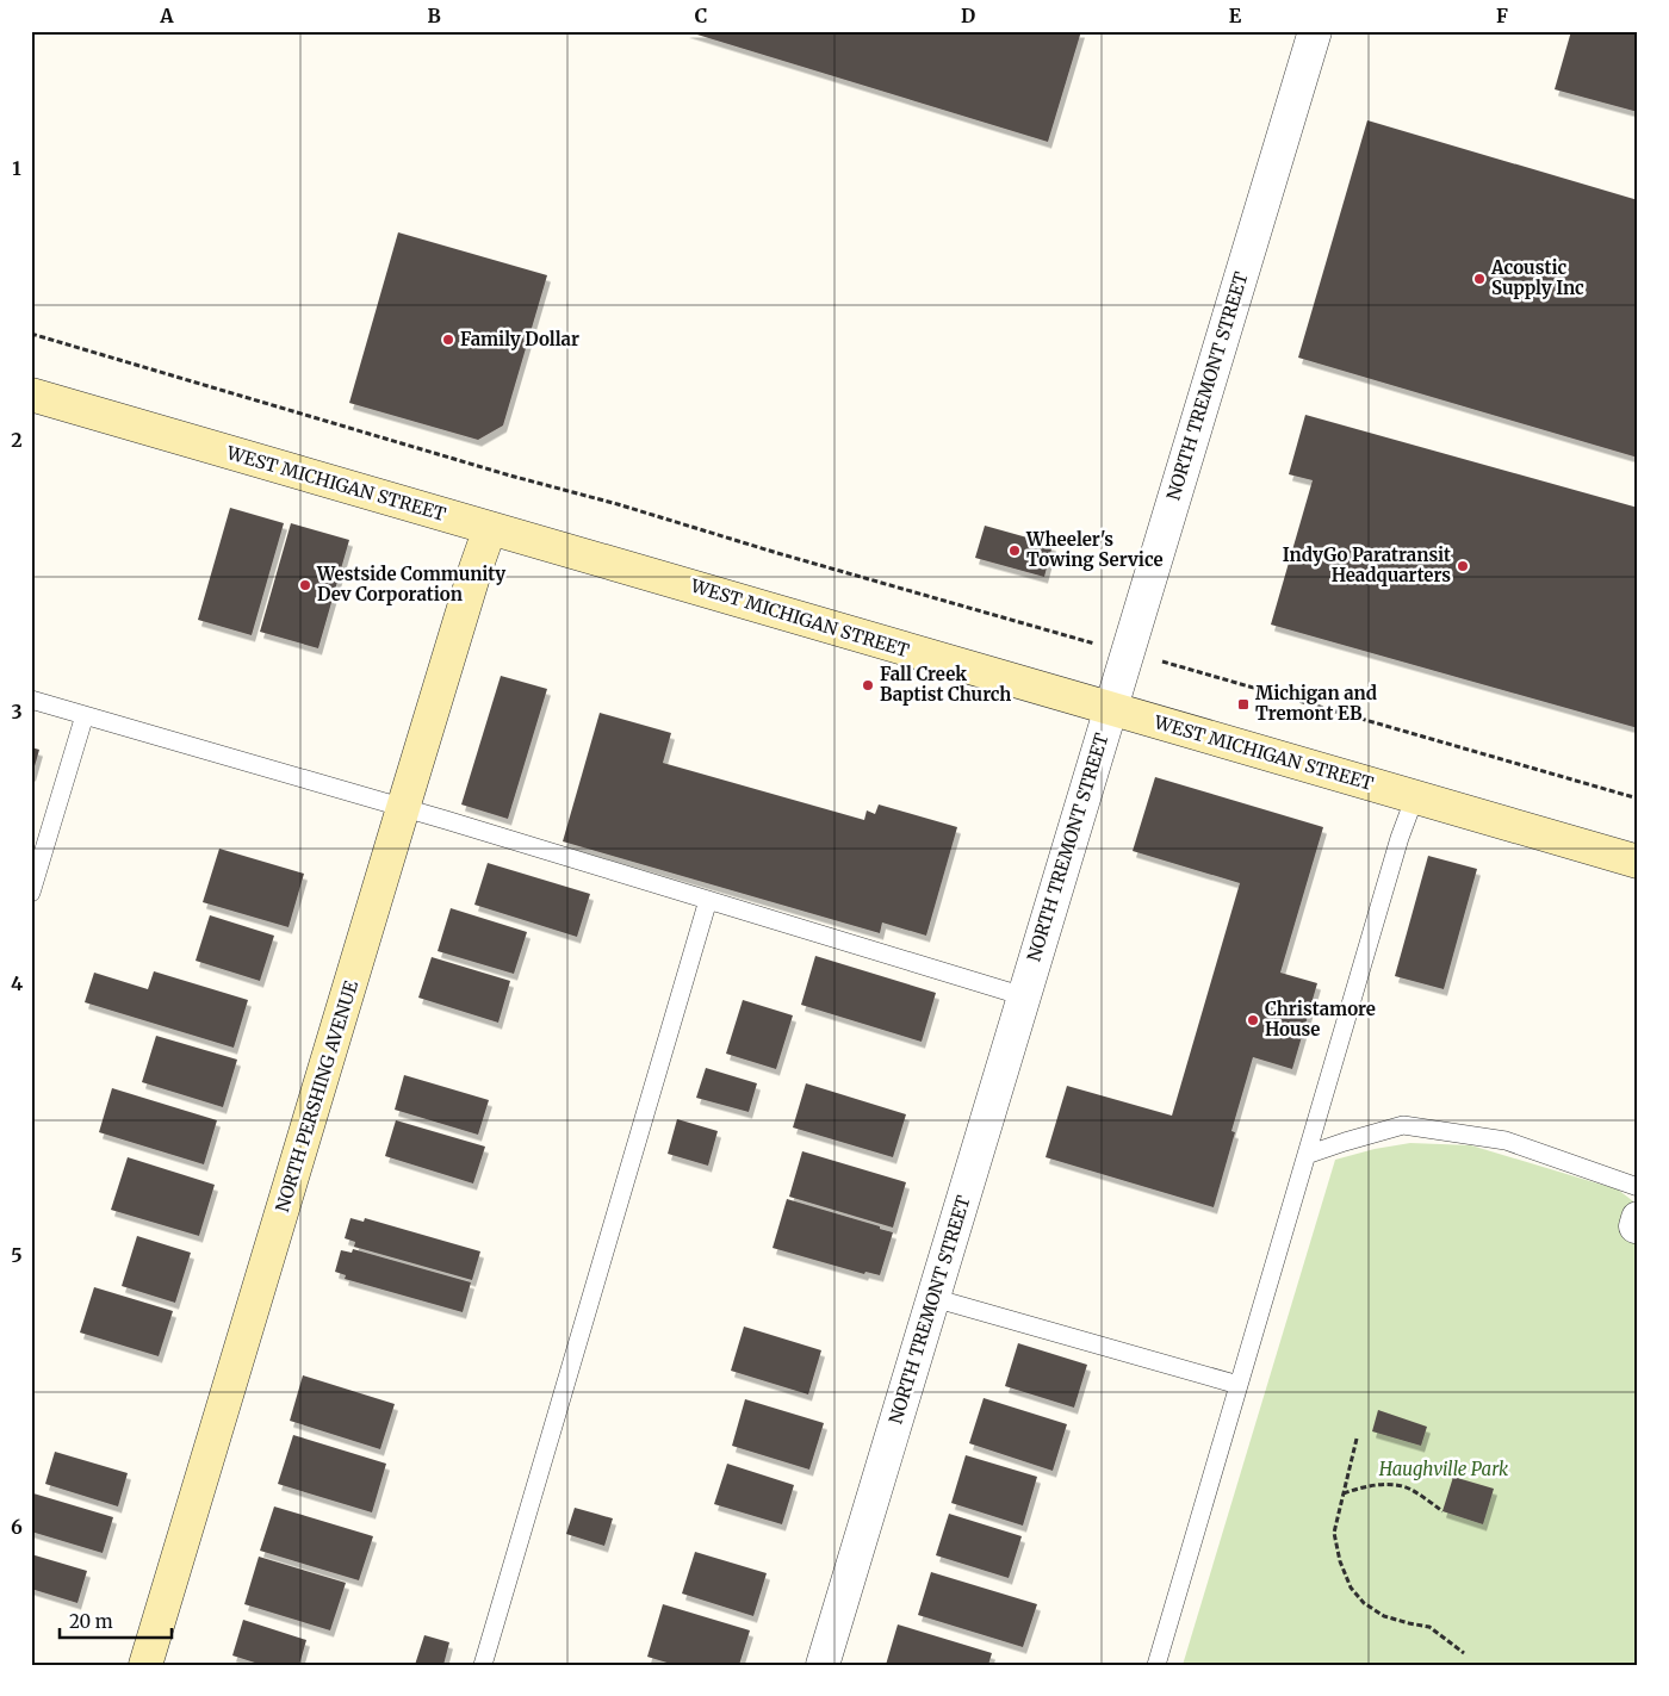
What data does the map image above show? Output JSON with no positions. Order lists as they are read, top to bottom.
{
  "streets": {
    "main road": ["WEST MICHIGAN STREET", "NORTH PERSHING AVENUE"],
    "street": ["NORTH TREMONT STREET"]
  },
  "crossings": [
    ["NORTH TREMONT STREET", "WEST MICHIGAN STREET"],
    ["WEST MICHIGAN STREET", "NORTH PERSHING AVENUE"]
  ],
  "parks": ["Haughville Park"],
  "places": {
    "other": [
      "Acoustic Supply Inc",
      "Family Dollar",
      "Wheeler's Towing Service",
      "IndyGo Paratransit Headquarters",
      "Westside Community Dev Corporation",
      "Fall Creek Baptist Church",
      "Christamore House"
    ],
    "transit": ["Michigan and Tremont EB"]
  },
  "scale_bar": "20 m",
  "grid": {
    "columns": [
      "A",
      "B",
      "C",
      "D",
      "E",
      "F"
    ],
    "rows": [
      "1",
      "2",
      "3",
      "4",
      "5",
      "6"
    ]
  }
}
